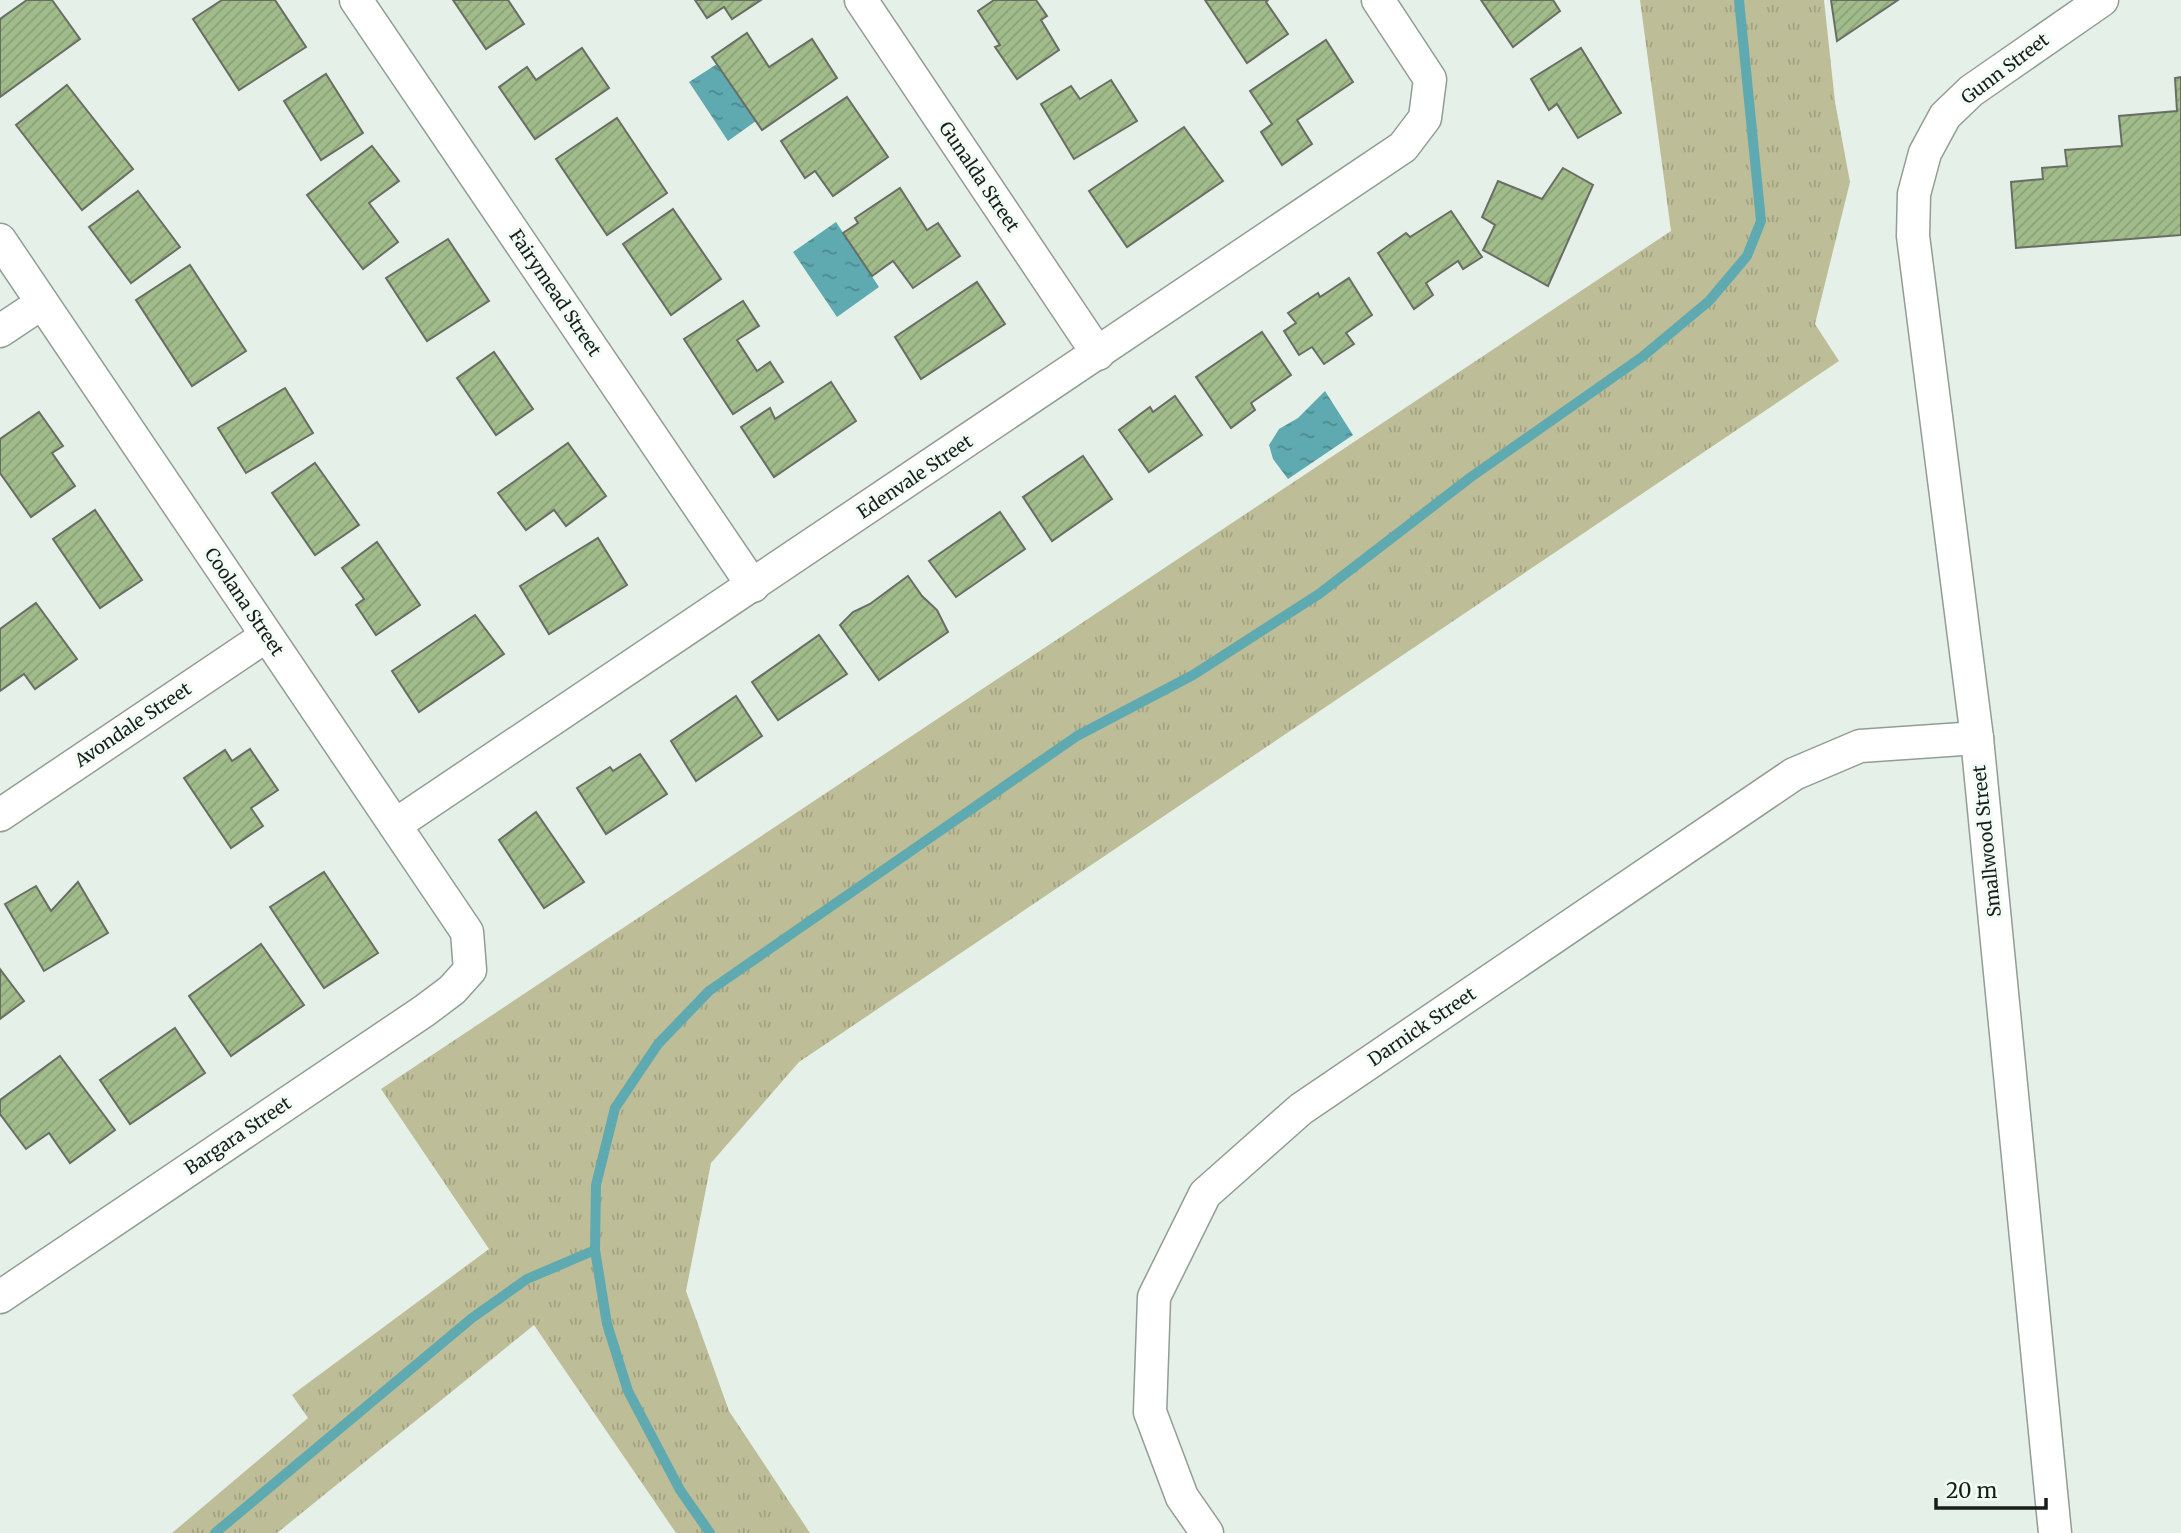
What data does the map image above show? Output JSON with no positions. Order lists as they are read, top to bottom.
{
  "streets": {
    "street": [
      "Gunn Street",
      "Gunalda Street",
      "Fairymead Street",
      "Edenvale Street",
      "Coolana Street",
      "Avondale Street",
      "Smallwood Street",
      "Darnick Street",
      "Bargara Street"
    ]
  },
  "crossings": [
    ["Gunn Street", "Smallwood Street"],
    ["Gunalda Street", "Edenvale Street"],
    ["Fairymead Street", "Edenvale Street"],
    ["Edenvale Street", "Coolana Street"],
    ["Coolana Street", "Avondale Street"],
    ["Coolana Street", "Bargara Street"],
    ["Smallwood Street", "Darnick Street"]
  ],
  "scale_bar": "20 m"
}
